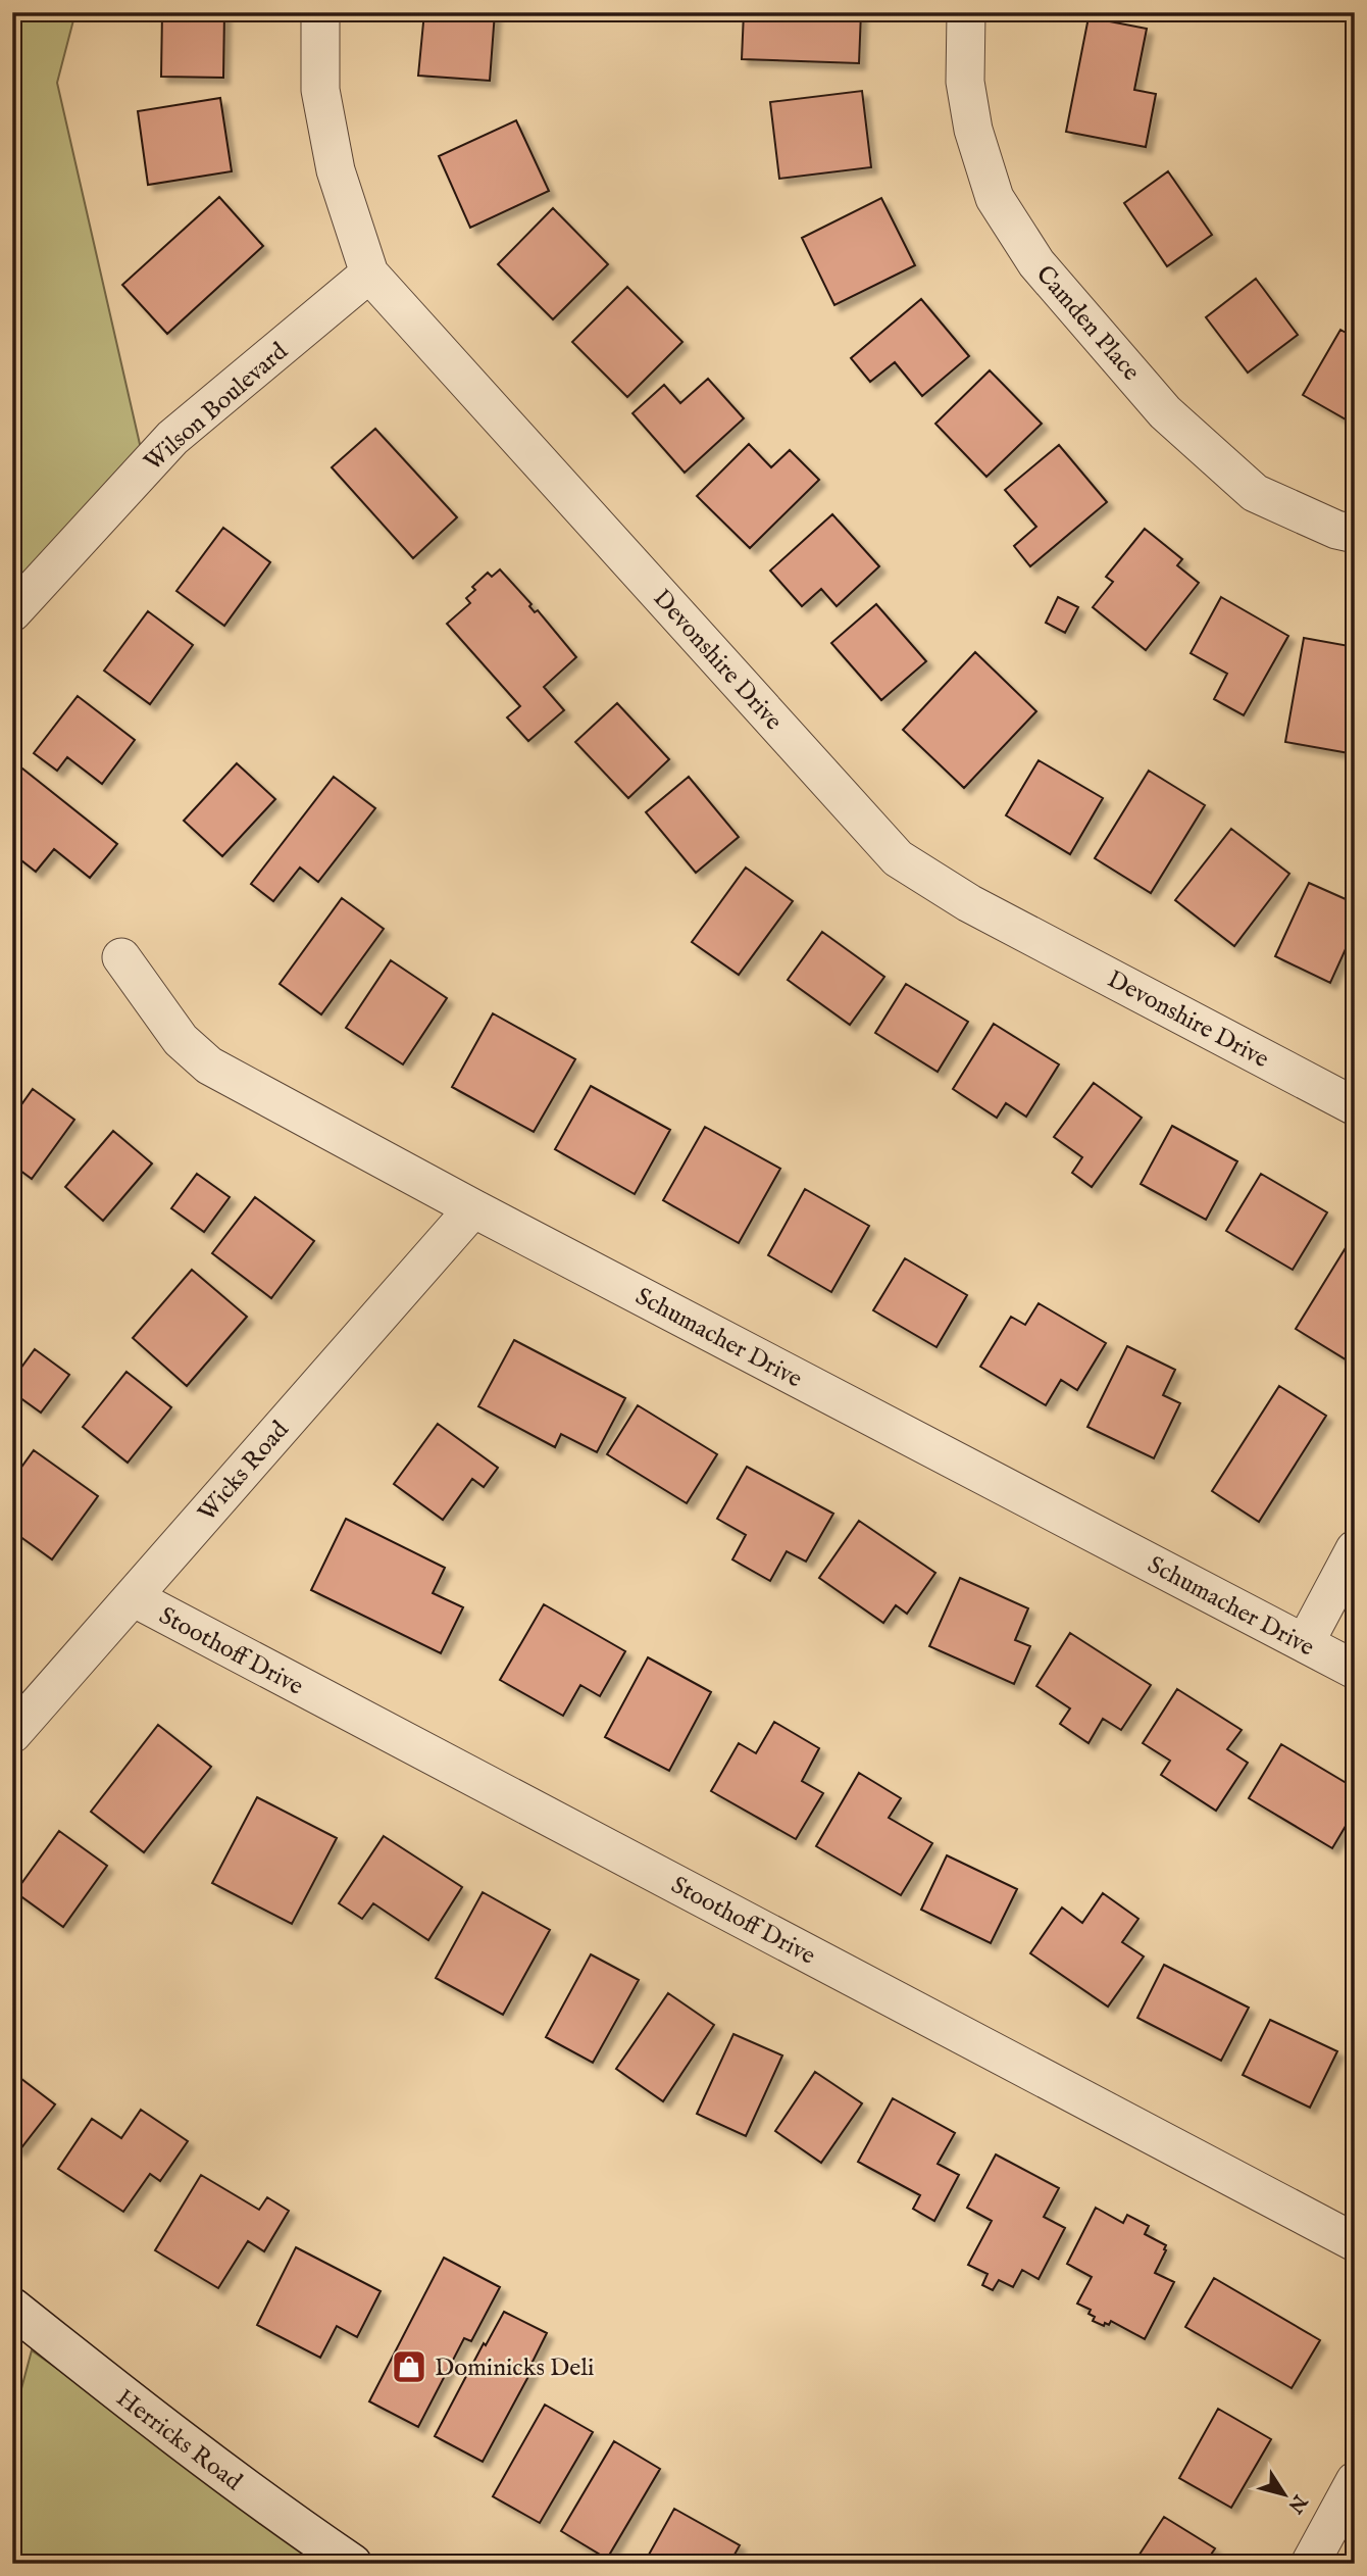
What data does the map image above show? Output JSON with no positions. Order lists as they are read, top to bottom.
{
  "streets": {
    "main road": ["Herricks Road"],
    "street": [
      "Camden Place",
      "Wilson Boulevard",
      "Devonshire Drive",
      "Schumacher Drive",
      "Wicks Road",
      "Stoothoff Drive"
    ]
  },
  "crossings": [
    ["Wilson Boulevard", "Devonshire Drive"],
    ["Schumacher Drive", "Wicks Road"],
    ["Wicks Road", "Stoothoff Drive"]
  ],
  "places": {
    "shop": ["Dominicks Deli"]
  },
  "north": "bottom right"
}
